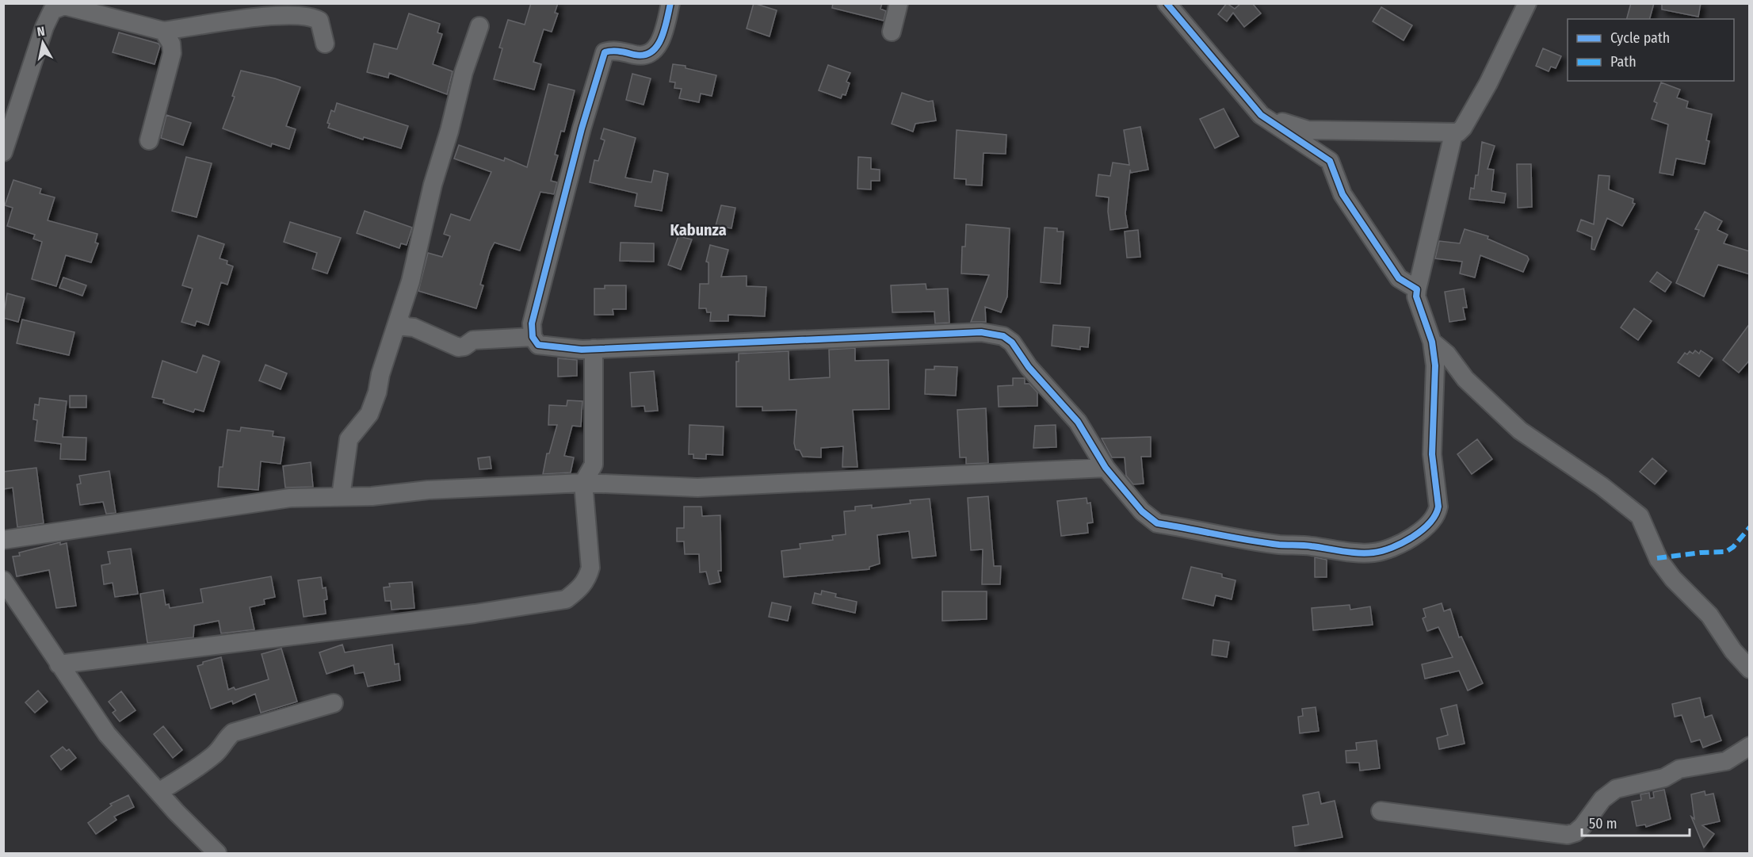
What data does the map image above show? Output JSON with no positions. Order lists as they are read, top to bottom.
{
  "districts": ["Kabunza"],
  "legend": ["Cycle path", "Path"],
  "scale_bar": "50 m",
  "north": "top"
}
